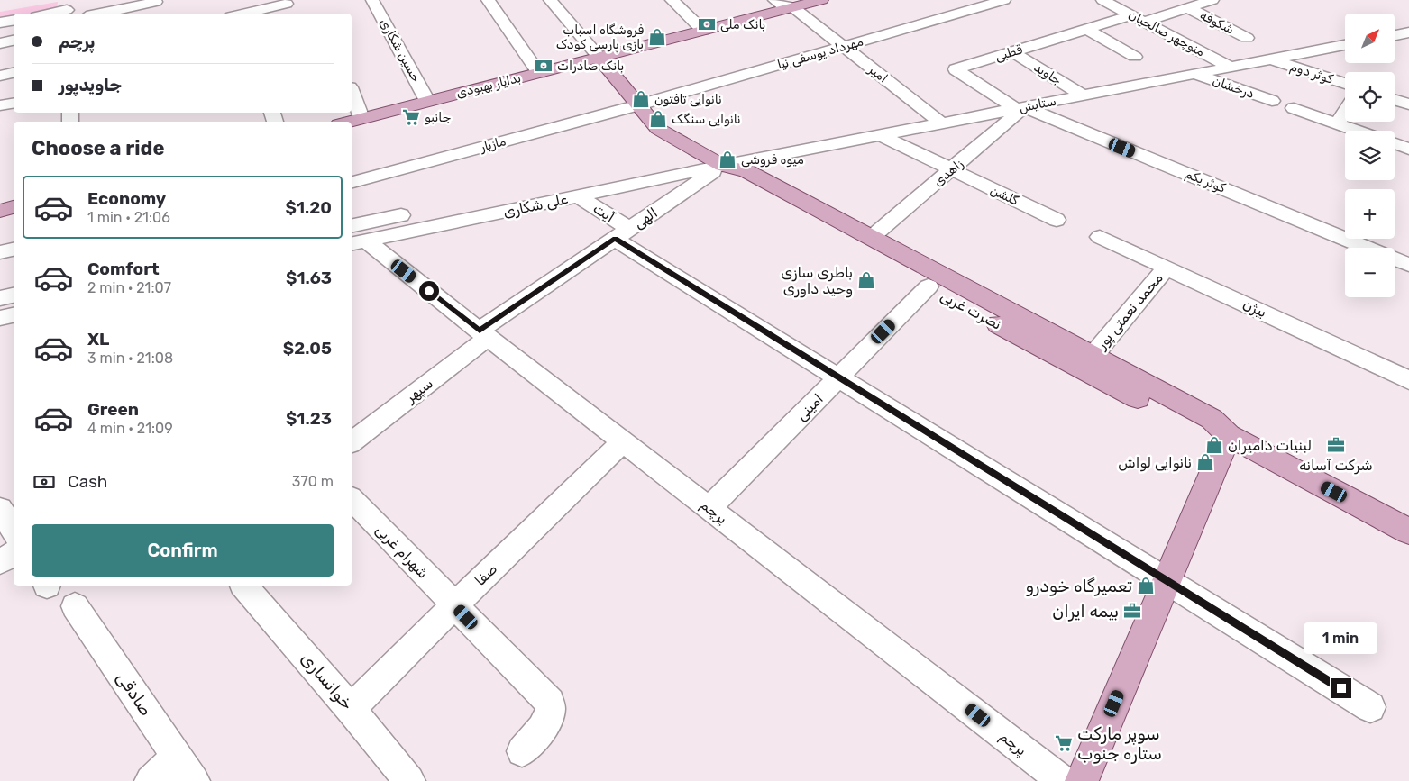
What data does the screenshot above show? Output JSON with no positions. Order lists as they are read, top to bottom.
{
  "streets": {
    "main road": ["بدایار بهبودی", "نصرت غربی"],
    "street": [
      "شکوفه",
      "منوچهر صالحیان",
      "حسین شکاری",
      "مهرداد یوسفی نیا",
      "قطبی",
      "کوثر دوم",
      "امیر",
      "جاوید",
      "درخشان",
      "ستایش",
      "مازیار",
      "زاهدی",
      "کوثر یکم",
      "گلشن",
      "علی شکاری",
      "آیت",
      "الهی",
      "بیژن",
      "محمد نعمتی پور",
      "سپهر",
      "امینی",
      "پرچم",
      "شهرام غربی",
      "صفا",
      "خوانساری",
      "صادقی"
    ]
  },
  "crossings": [
    ["شکوفه", "قطبی"],
    ["منوچهر صالحیان", "قطبی"],
    ["منوچهر صالحیان", "ستایش"],
    ["حسین شکاری", "بدایار بهبودی"],
    ["مهرداد یوسفی نیا", "امیر"],
    ["مهرداد یوسفی نیا", "مازیار"],
    ["مهرداد یوسفی نیا", "نصرت غربی"],
    ["قطبی", "جاوید"],
    ["قطبی", "ستایش"],
    ["قطبی", "زاهدی"],
    ["قطبی", "کوثر یکم"],
    ["کوثر دوم", "ستایش"],
    ["امیر", "بدایار بهبودی"],
    ["امیر", "ستایش"],
    ["جاوید", "ستایش"],
    ["بدایار بهبودی", "نصرت غربی"],
    ["درخشان", "ستایش"],
    ["ستایش", "زاهدی"],
    ["ستایش", "کوثر یکم"],
    ["ستایش", "گلشن"],
    ["ستایش", "علی شکاری"],
    ["ستایش", "الهی"],
    ["ستایش", "نصرت غربی"],
    ["مازیار", "نصرت غربی"],
    ["زاهدی", "کوثر یکم"],
    ["زاهدی", "گلشن"],
    ["زاهدی", "نصرت غربی"],
    ["علی شکاری", "آیت"],
    ["علی شکاری", "الهی"],
    ["علی شکاری", "نصرت غربی"],
    ["علی شکاری", "پرچم"],
    ["آیت", "الهی"],
    ["آیت", "امینی"],
    ["الهی", "نصرت غربی"],
    ["الهی", "سپهر"],
    ["الهی", "پرچم"],
    ["بیژن", "محمد نعمتی پور"],
    ["نصرت غربی", "محمد نعمتی پور"],
    ["نصرت غربی", "امینی"],
    ["سپهر", "پرچم"],
    ["امینی", "پرچم"],
    ["پرچم", "صفا"],
    ["شهرام غربی", "صفا"],
    ["صفا", "خوانساری"]
  ],
  "places": {
    "bank": ["بانک ملی", "بانک صادرات"],
    "shop": [
      "فروشگاه اسباب بازی پارسی کودک",
      "نانوایی تافتون",
      "نانوایی سنگک",
      "میوه فروشی",
      "باطری سازی وحید داوری",
      "لبنیات دامیران",
      "نانوایی لواش",
      "تعمیرگاه خودرو"
    ],
    "supermarket": ["جانبو", "سوپر مارکت ستاره جنوب"],
    "office": ["شرکت آسانه", "بیمه ایران"]
  },
  "north": "top right",
  "page": {
    "map_buttons": ["+", "−"],
    "banner": ["پرچم", "جاویدپور"],
    "heading": "Choose a ride",
    "list": [
      {
        "name": "Economy",
        "note": "1 min · 21:06",
        "value": "$1.20"
      },
      {
        "name": "Comfort",
        "note": "2 min · 21:07",
        "value": "$1.63"
      },
      {
        "name": "XL",
        "note": "3 min · 21:08",
        "value": "$2.05"
      },
      {
        "name": "Green",
        "note": "4 min · 21:09",
        "value": "$1.23"
      }
    ],
    "pay": ["Cash", "370 m"],
    "buttons": "Confirm",
    "bubble": "1 min"
  }
}
